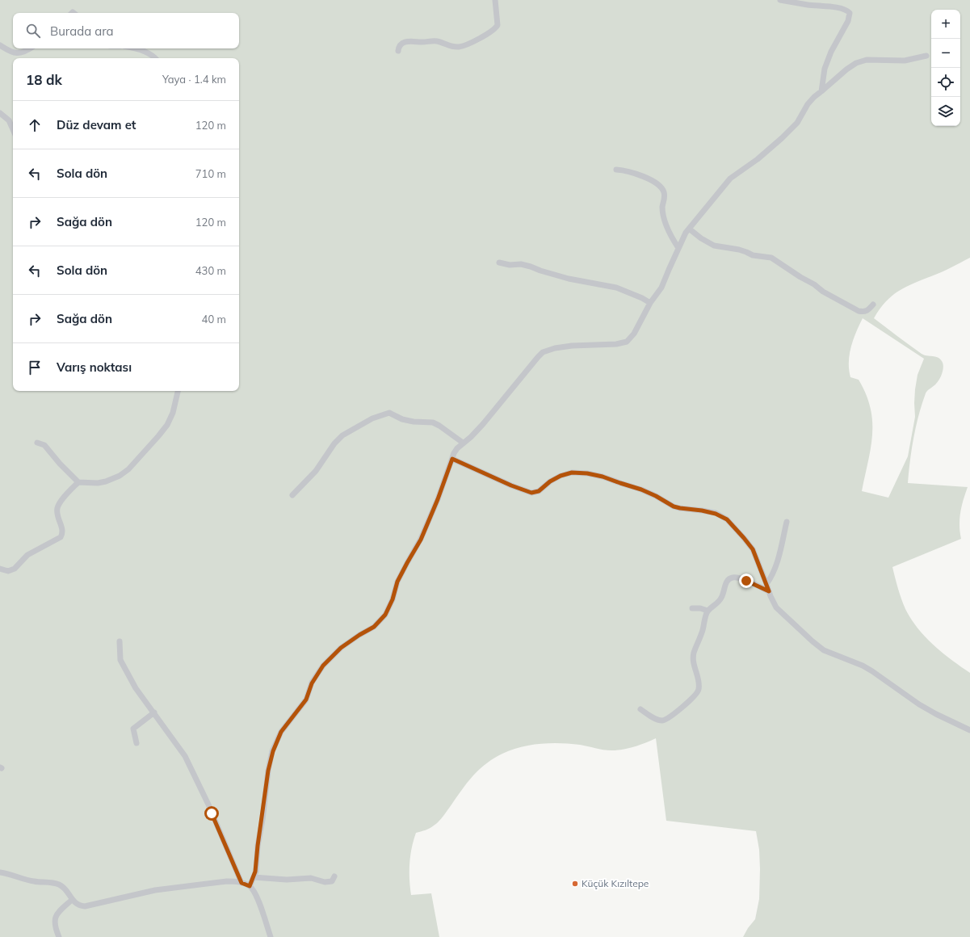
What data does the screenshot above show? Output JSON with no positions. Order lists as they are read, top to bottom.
{
  "places": ["Küçük Kızıltepe"],
  "page": {
    "map_buttons": ["+", "−"],
    "search": "Burada ara",
    "heading": ["18 dk", "Yaya · 1.4 km"],
    "list": [
      ["Düz devam et", "120 m"],
      ["Sola dön", "710 m"],
      ["Sağa dön", "120 m"],
      ["Sola dön", "430 m"],
      ["Sağa dön", "40 m"],
      "Varış noktası"
    ]
  }
}
